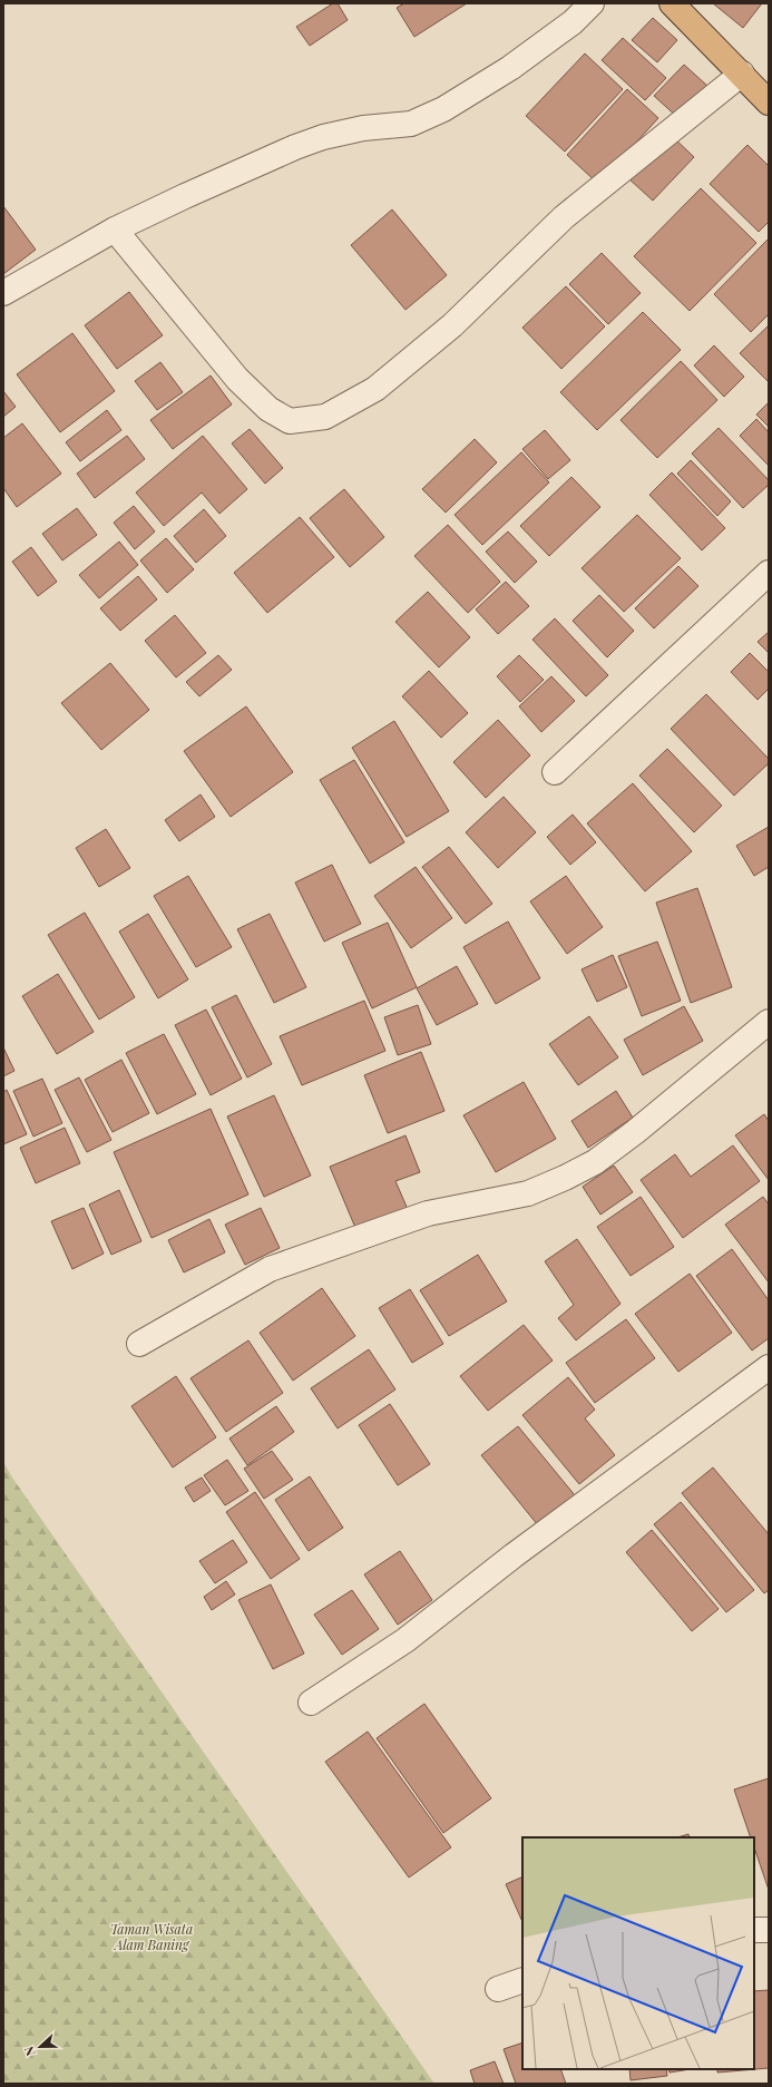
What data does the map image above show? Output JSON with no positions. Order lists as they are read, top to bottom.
{
  "parks": ["Taman Wisata Alam Baning"],
  "north": "left"
}
